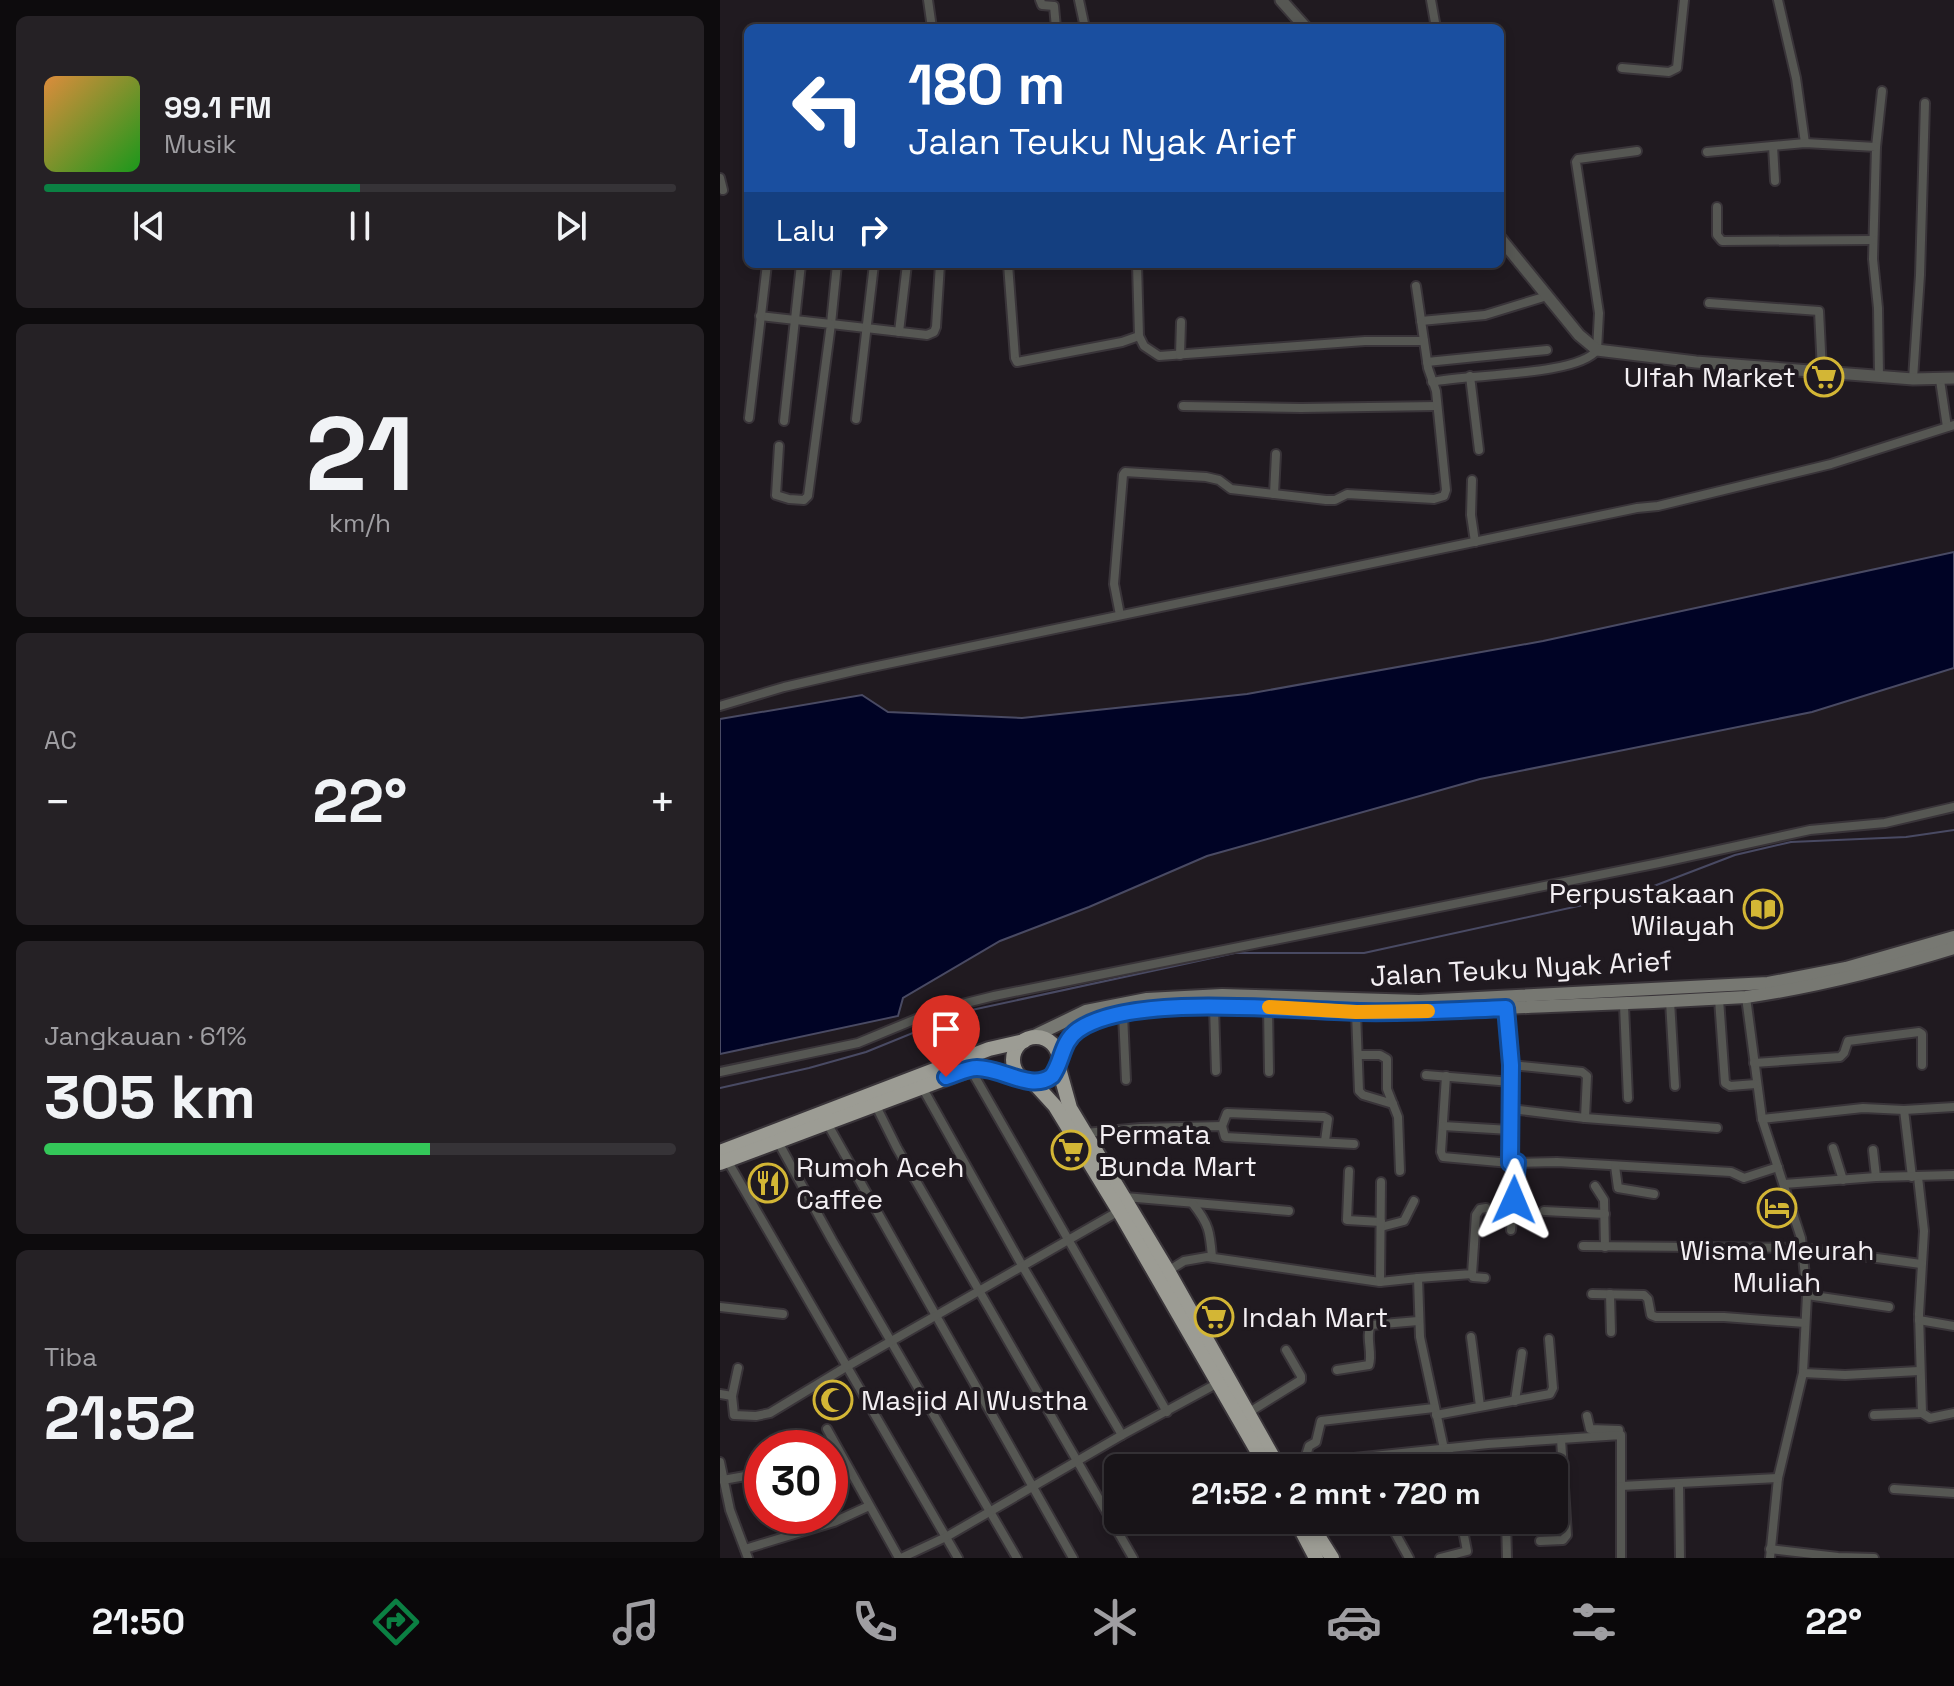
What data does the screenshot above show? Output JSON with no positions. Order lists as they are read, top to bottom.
{
  "streets": {
    "main road": ["Jalan Teuku Nyak Arief"]
  },
  "places": {
    "supermarket": ["Ulfah Market", "Permata Bunda Mart", "Indah Mart"],
    "library": ["Perpustakaan Wilayah"],
    "restaurant": ["Rumoh Aceh Caffee"],
    "hotel": ["Wisma Meurah Muliah"],
    "mosque": ["Masjid Al Wustha"]
  },
  "page": {
    "turn": ["180 m", "Jalan Teuku Nyak Arief"],
    "song": ["99.1 FM", "Musik"],
    "then": "Lalu",
    "tile": [
      ["21", "km/h"],
      "AC",
      ["Jangkauan · 61%", "305 km"],
      ["Tiba", "21:52"]
    ],
    "heat": ["−", "22°", "+"],
    "limit": "30",
    "trip": "21:52 · 2 mnt · 720 m",
    "tabs": ["21:50", "22°"]
  }
}
